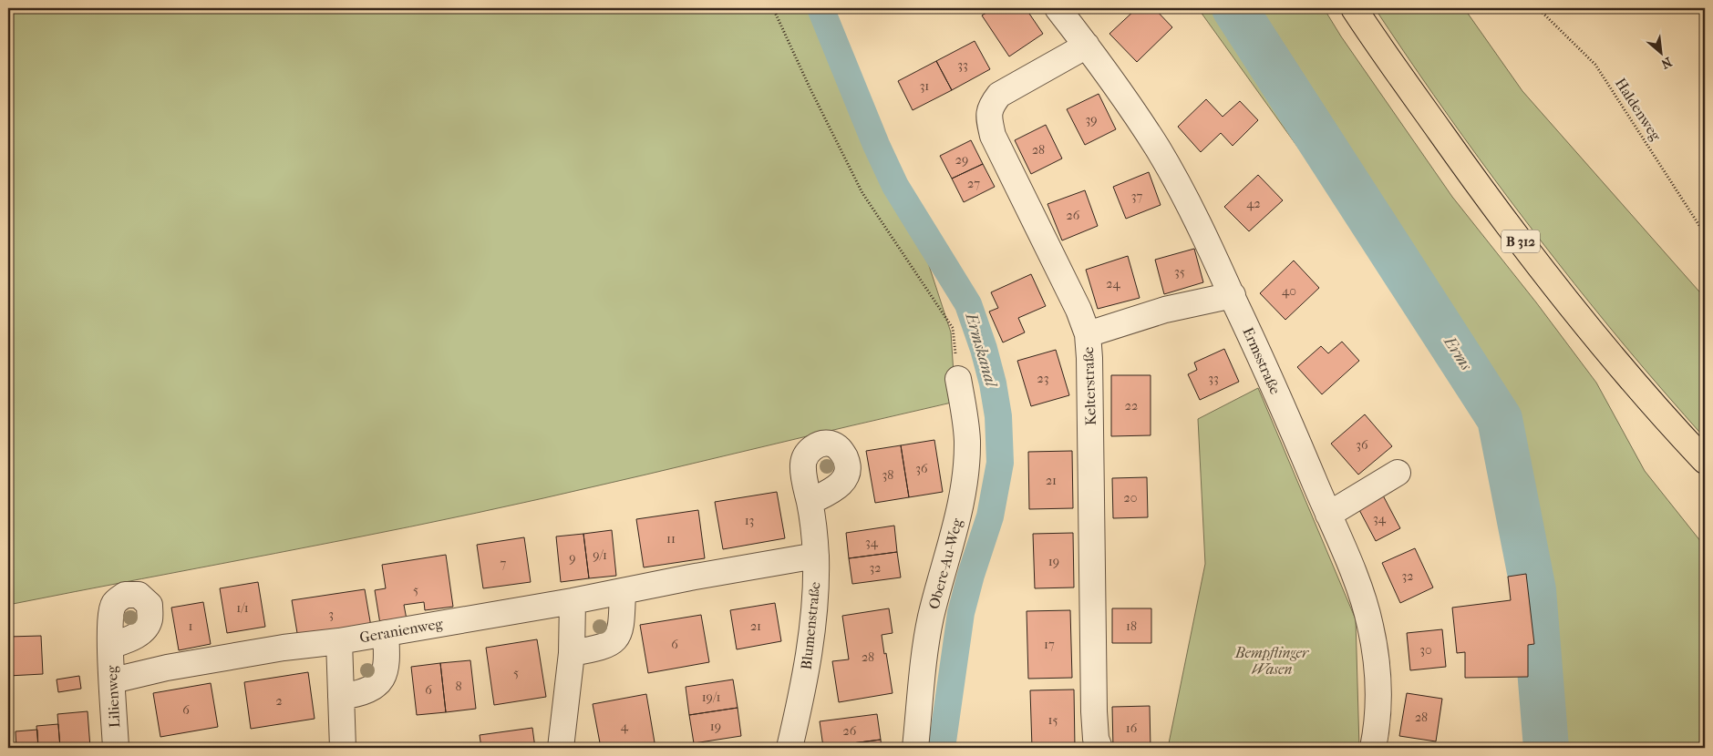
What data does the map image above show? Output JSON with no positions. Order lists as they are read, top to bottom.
{
  "streets": {
    "highway": ["B 312"],
    "street": [
      "Ermsstraße",
      "Kelterstraße",
      "Obere-Au-Weg",
      "Blumenstraße",
      "Geranienweg",
      "Lilienweg"
    ],
    "path": ["Haldenweg"]
  },
  "crossings": [
    ["Ermsstraße", "Kelterstraße"],
    ["Blumenstraße", "Geranienweg"],
    ["Geranienweg", "Lilienweg"]
  ],
  "water": ["Ermskanal", "Erms"],
  "parks": ["Bempflinger Wasen"],
  "house_numbers": [
    "33",
    "31",
    "39",
    "28",
    "29",
    "27",
    "37",
    "42",
    "26",
    "35",
    "24",
    "40",
    "23",
    "33",
    "22",
    "36",
    "36",
    "38",
    "21",
    "20",
    "34",
    "13",
    "11",
    "34",
    "9/1",
    "9",
    "19",
    "7",
    "32",
    "32",
    "5",
    "1/1",
    "3",
    "1",
    "21",
    "18",
    "6",
    "17",
    "30",
    "28",
    "5",
    "8",
    "6",
    "19/1",
    "2",
    "6",
    "28",
    "15",
    "4",
    "19",
    "16",
    "26"
  ],
  "north": "bottom right"
}
